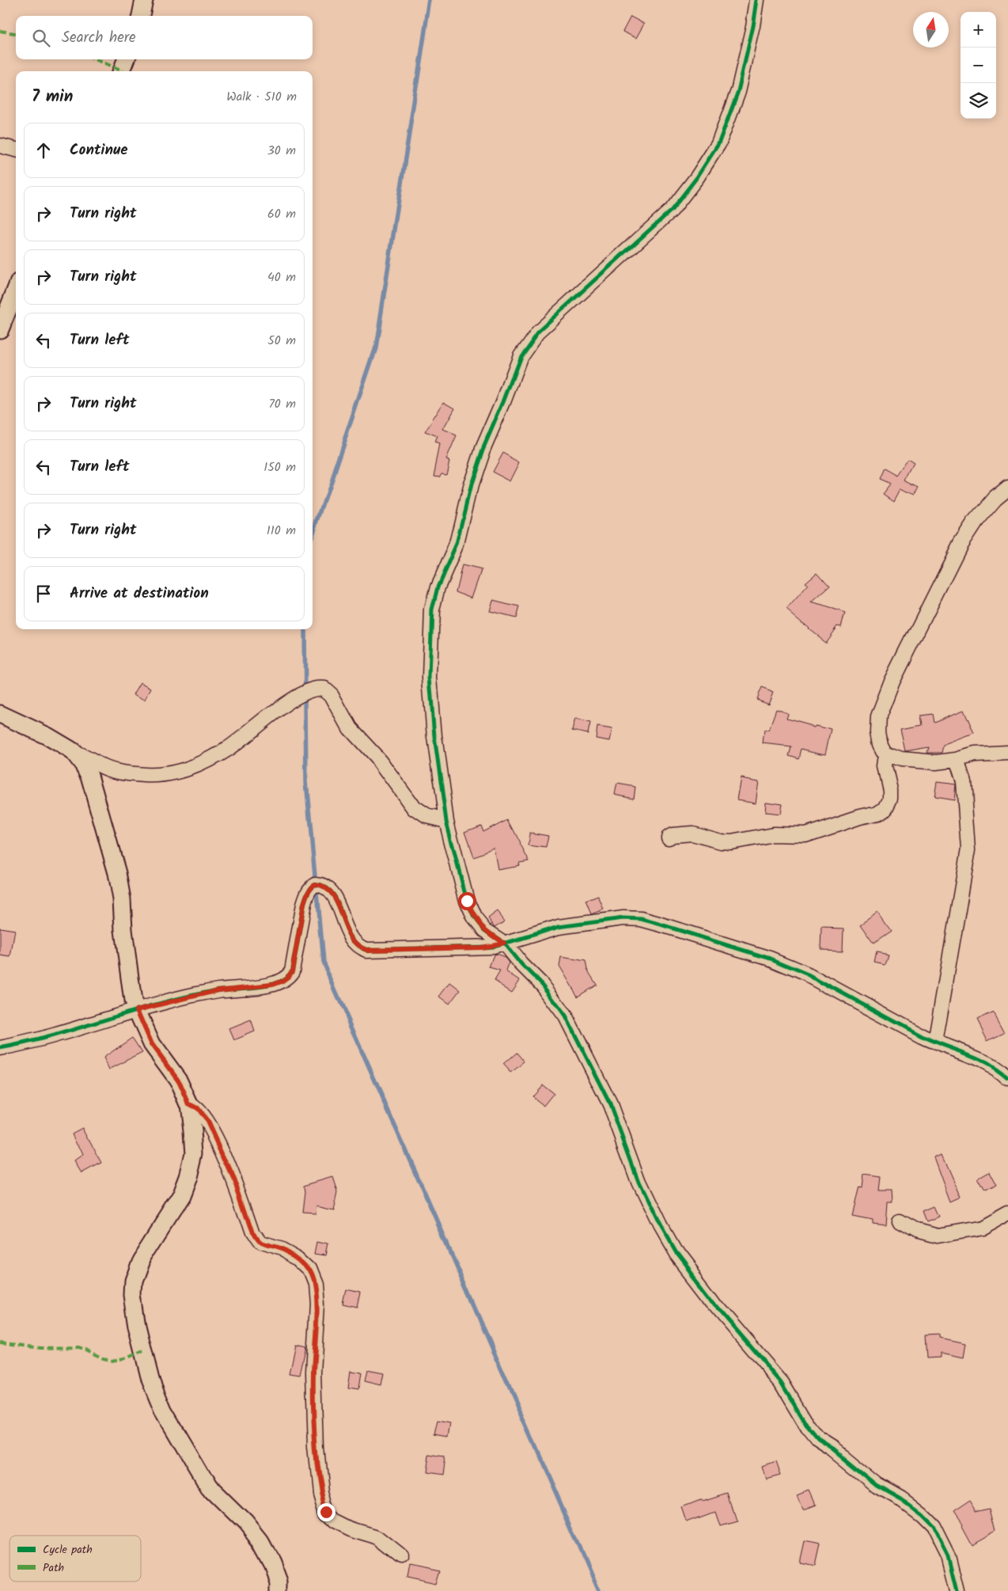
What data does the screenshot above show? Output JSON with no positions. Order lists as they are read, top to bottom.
{
  "legend": ["Cycle path", "Path"],
  "north": "top",
  "page": {
    "map_buttons": ["+", "−"],
    "search": "Search here",
    "heading": ["7 min", "Walk · 510 m"],
    "list": [
      ["Continue", "30 m"],
      ["Turn right", "60 m"],
      ["Turn right", "40 m"],
      ["Turn left", "50 m"],
      ["Turn right", "70 m"],
      ["Turn left", "150 m"],
      ["Turn right", "110 m"],
      "Arrive at destination"
    ]
  }
}
